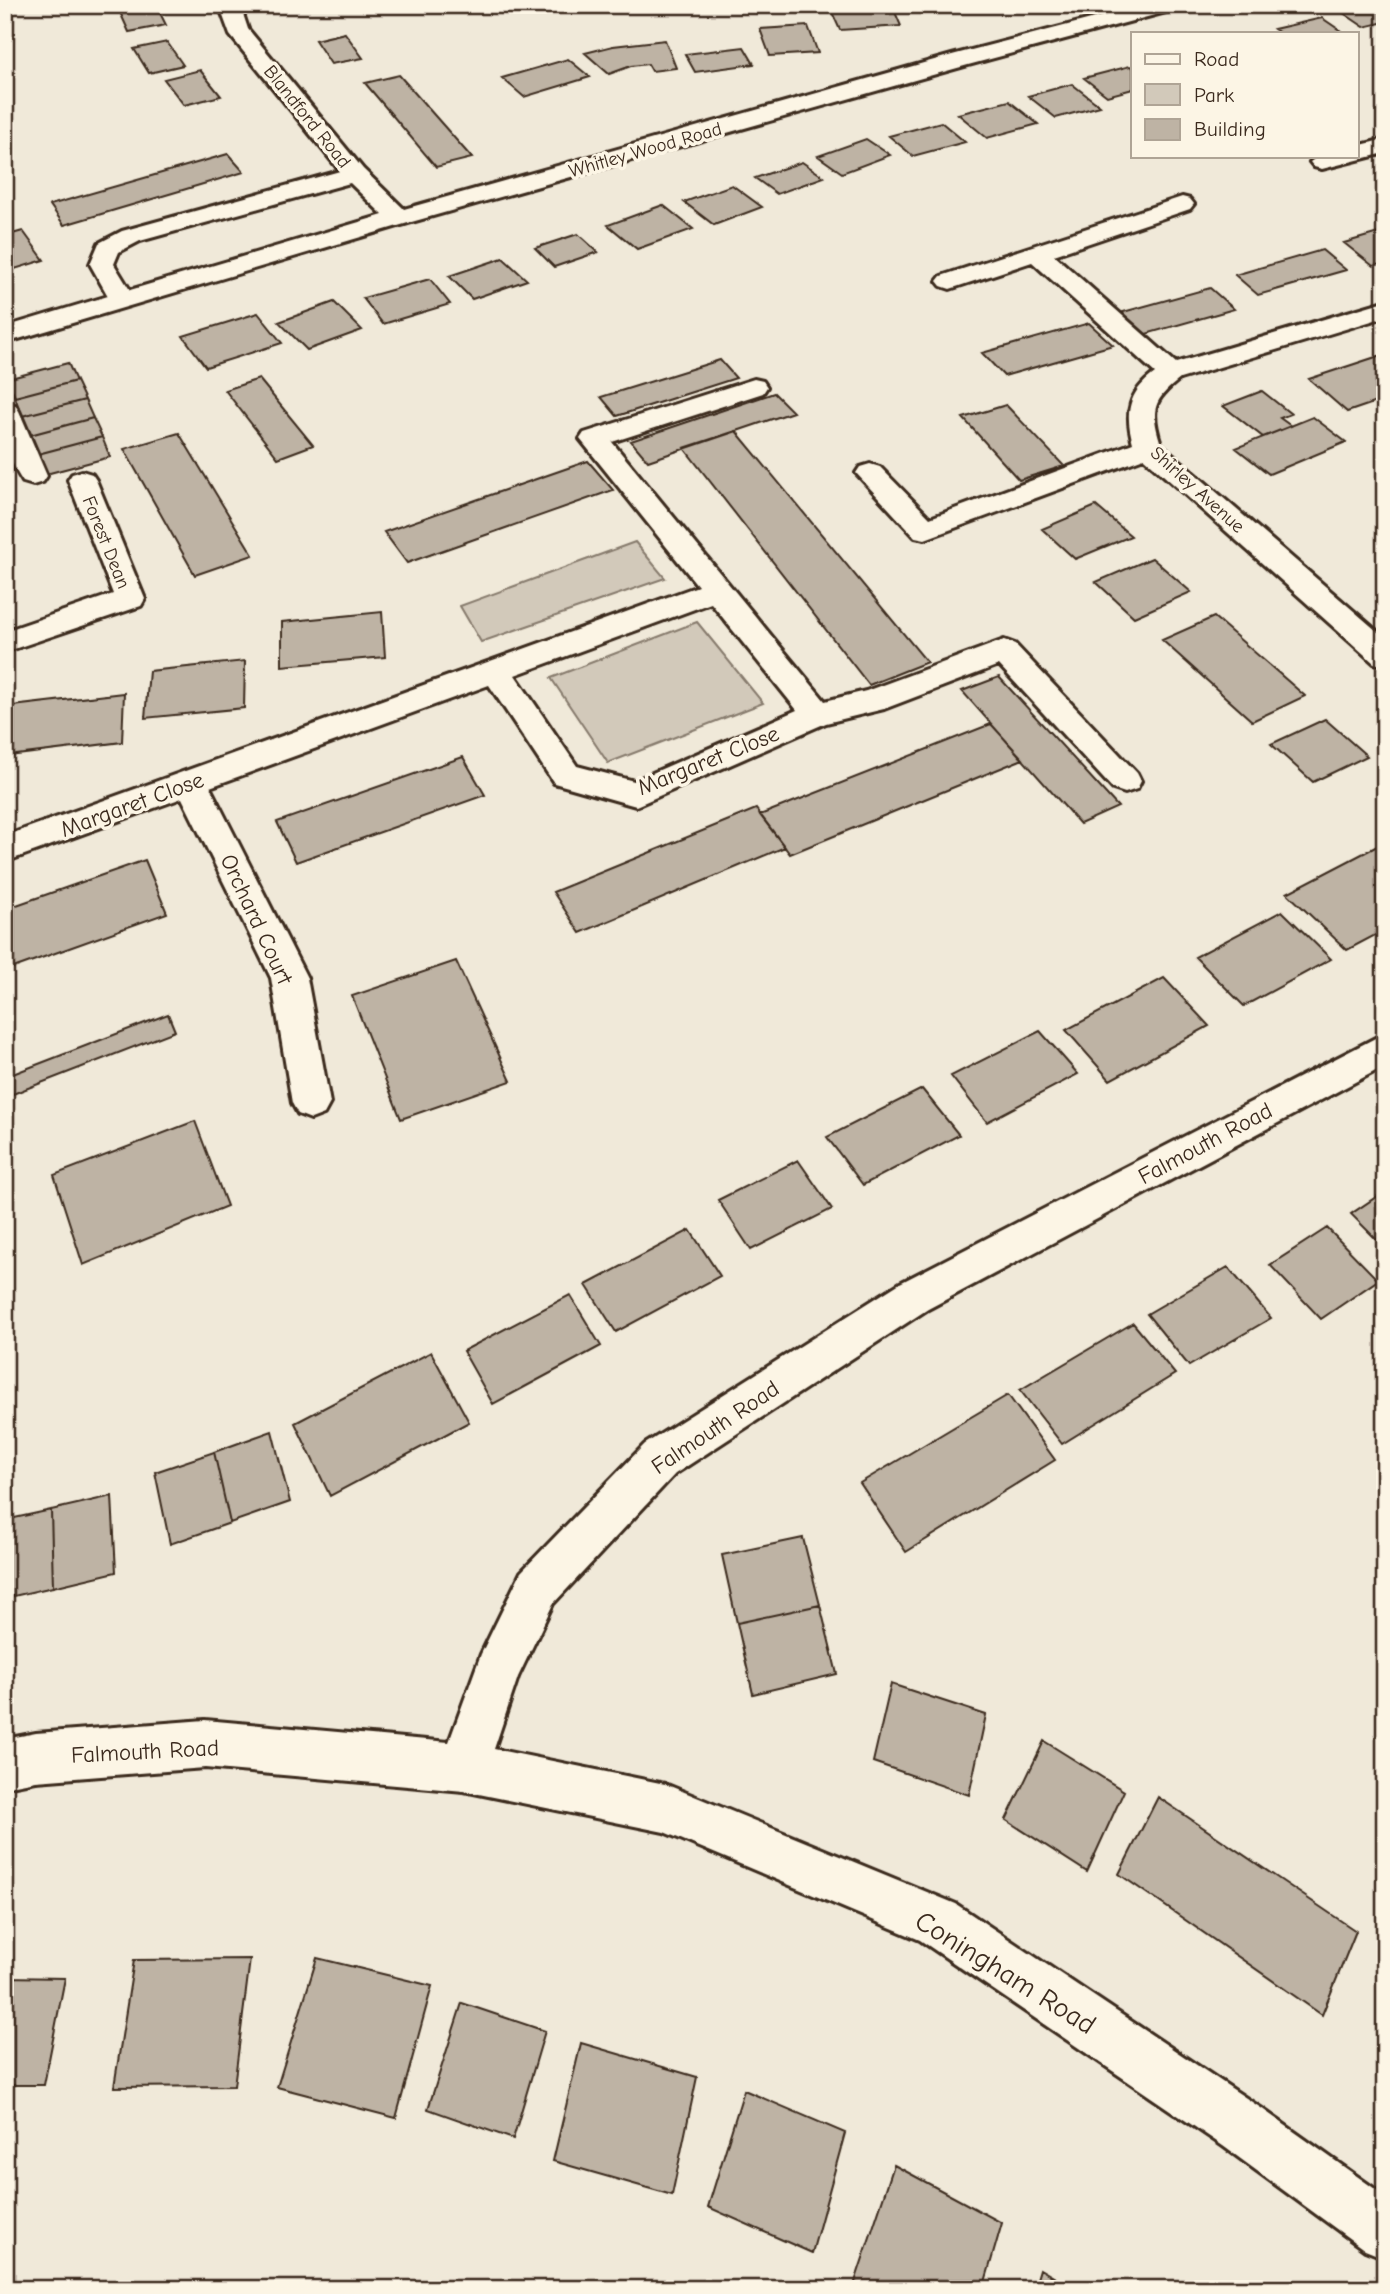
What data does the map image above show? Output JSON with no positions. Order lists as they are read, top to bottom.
{
  "streets": {
    "street": [
      "Blandford Road",
      "Whitley Wood Road",
      "Shirley Avenue",
      "Forest Dean",
      "Margaret Close",
      "Orchard Court",
      "Falmouth Road",
      "Coningham Road"
    ]
  },
  "crossings": [
    ["Blandford Road", "Whitley Wood Road"],
    ["Margaret Close", "Orchard Court"],
    ["Falmouth Road", "Coningham Road"]
  ],
  "legend": ["Road", "Park", "Building"]
}
